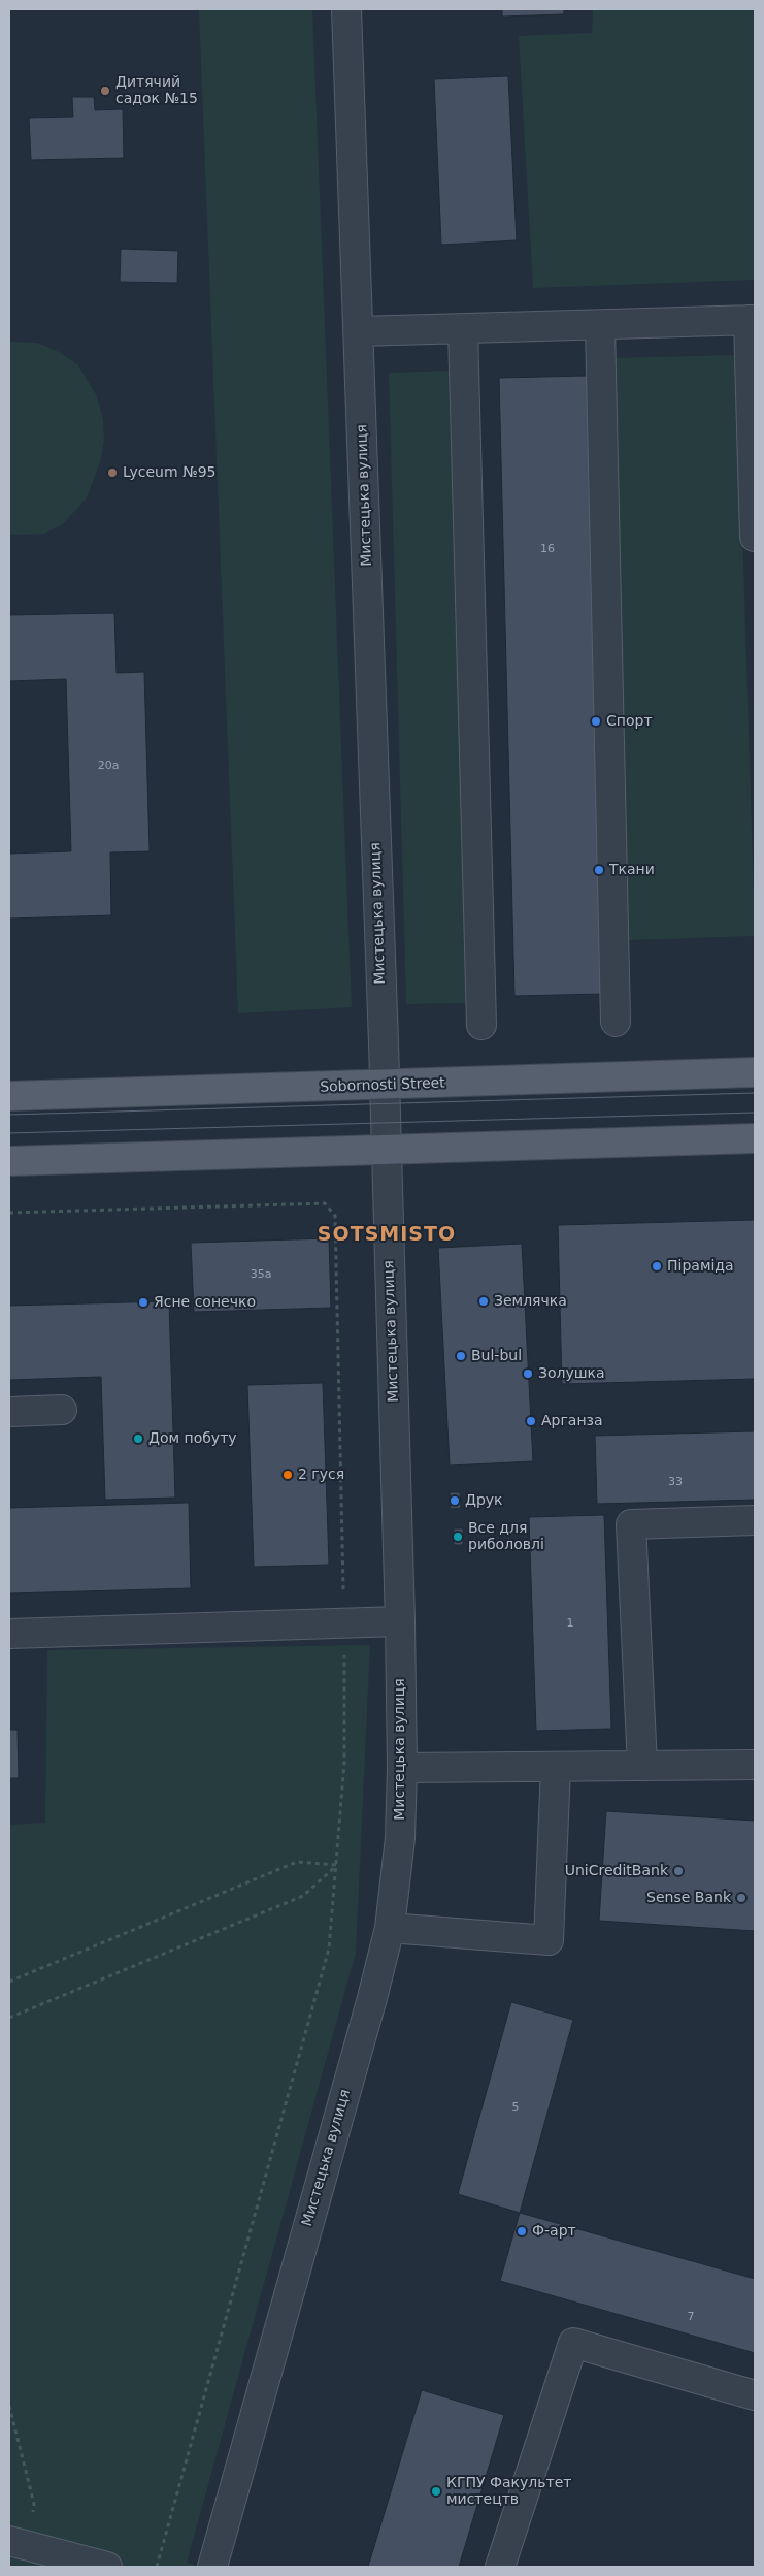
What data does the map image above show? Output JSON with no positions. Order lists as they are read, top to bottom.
{
  "streets": {
    "main road": ["Sobornosti Street"],
    "street": ["Мистецька вулиця"]
  },
  "crossings": [
    ["Мистецька вулиця", "Sobornosti Street"]
  ],
  "districts": ["SOTSMISTO"],
  "places": [
    "Дитячий садок №15",
    "Lyceum №95",
    "Спорт",
    "Ткани",
    "Піраміда",
    "Землячка",
    "Ясне сонечко",
    "Bul-bul",
    "Золушка",
    "Арганза",
    "Дом побуту",
    "2 гуся",
    "Друк",
    "Все для риболовлі",
    "UniCreditBank",
    "Sense Bank",
    "Ф-арт",
    "КГПУ Факультет мистецтв"
  ],
  "house_numbers": [
    "16",
    "20а",
    "35а",
    "33",
    "1",
    "5",
    "7"
  ]
}
